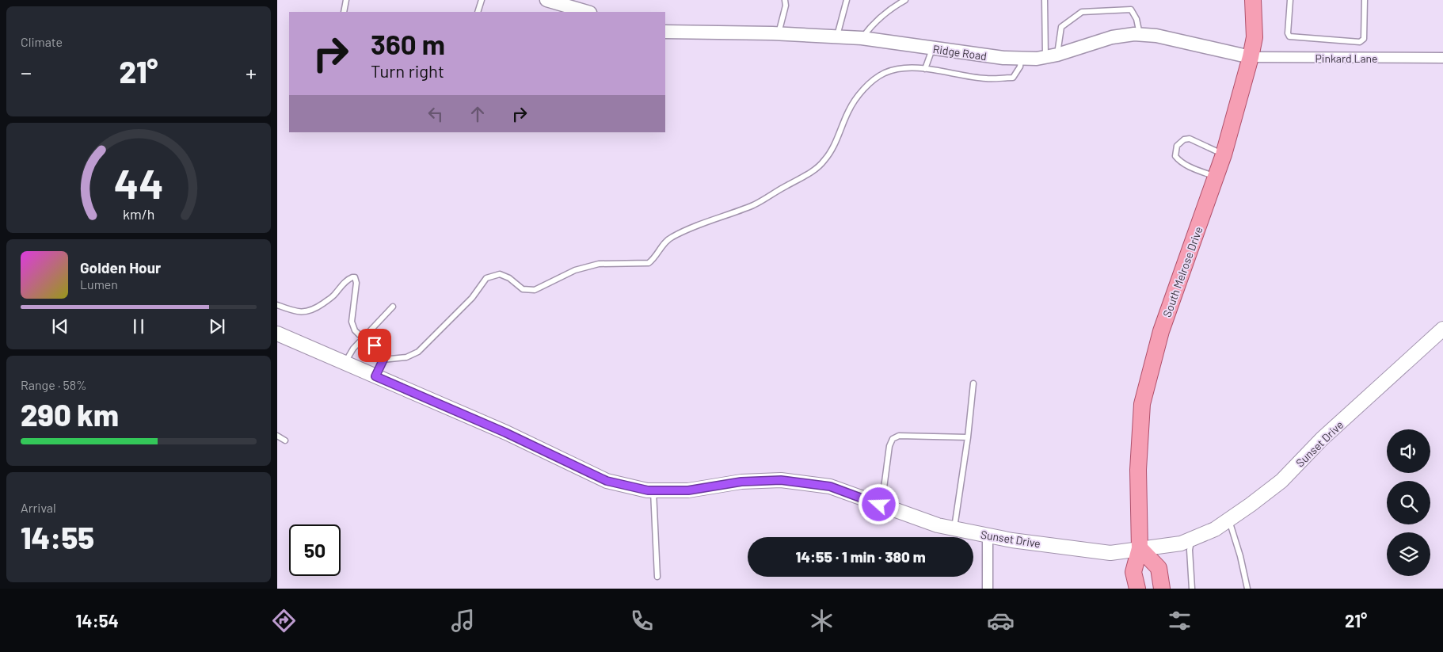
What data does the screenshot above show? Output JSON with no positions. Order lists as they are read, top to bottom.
{
  "streets": {
    "main road": ["South Melrose Drive", "Sunset Drive"],
    "street": ["Ridge Road", "Pinkard Lane"]
  },
  "crossings": [
    ["Ridge Road", "Pinkard Lane"],
    ["Ridge Road", "South Melrose Drive"],
    ["Pinkard Lane", "South Melrose Drive"],
    ["South Melrose Drive", "Sunset Drive"]
  ],
  "page": {
    "tile": [
      "Climate",
      ["Range · 58%", "290 km"],
      ["Arrival", "14:55"]
    ],
    "turn": ["360 m", "Turn right"],
    "heat": ["−", "21°", "+"],
    "song": ["Golden Hour", "Lumen"],
    "limit": "50",
    "trip": "14:55 · 1 min · 380 m",
    "tabs": ["14:54", "21°"],
    "gauge": ["44", "km/h"]
  }
}
